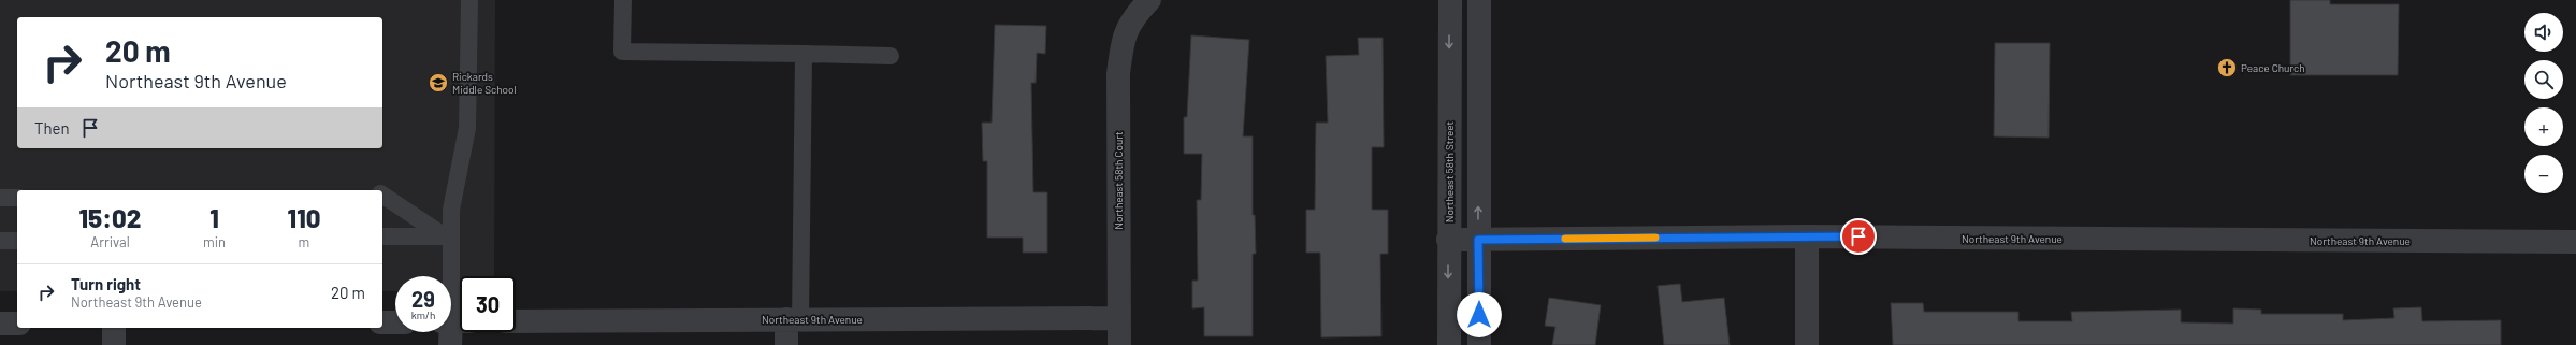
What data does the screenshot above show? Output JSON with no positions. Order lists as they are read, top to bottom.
{
  "streets": {
    "street": ["Northeast 58th Street", "Northeast 58th Court", "Northeast 9th Avenue"]
  },
  "crossings": [
    ["Northeast 58th Street", "Northeast 9th Avenue"],
    ["Northeast 58th Court", "Northeast 9th Avenue"]
  ],
  "places": {
    "church": ["Peace Church"],
    "school or university": ["Rickards Middle School"]
  },
  "page": {
    "map_buttons": ["+", "−"],
    "turn": ["20 m", "Northeast 9th Avenue"],
    "then": "Then",
    "eta": [
      "15:02",
      "Arrival",
      "1",
      "min",
      "110",
      "m"
    ],
    "list": [
      {
        "name": "Turn right",
        "note": "Northeast 9th Avenue",
        "value": "20 m"
      }
    ],
    "speed": "29 km/h",
    "limit": "30"
  }
}
